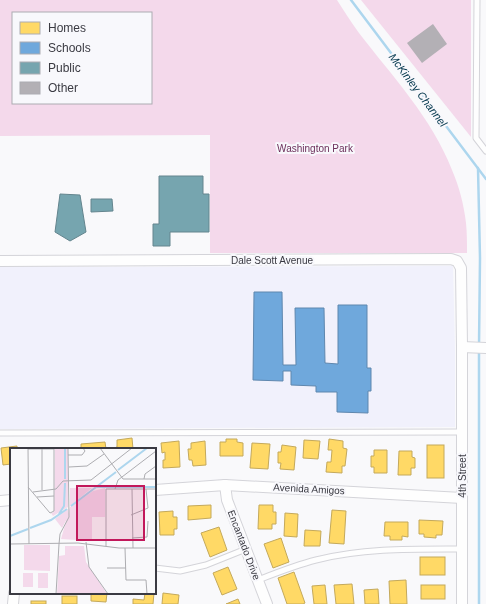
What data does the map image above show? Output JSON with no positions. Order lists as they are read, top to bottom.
{
  "streets": {
    "street": [
      "Dale Scott Avenue",
      "4th Street",
      "Avenida Amigos",
      "Encantado Drive"
    ]
  },
  "crossings": [
    ["Dale Scott Avenue", "4th Street"],
    ["4th Street", "Avenida Amigos"],
    ["Avenida Amigos", "Encantado Drive"]
  ],
  "water": ["McKinley Channel"],
  "parks": ["Washington Park"],
  "legend": [
    "Homes",
    "Schools",
    "Public",
    "Other"
  ]
}
